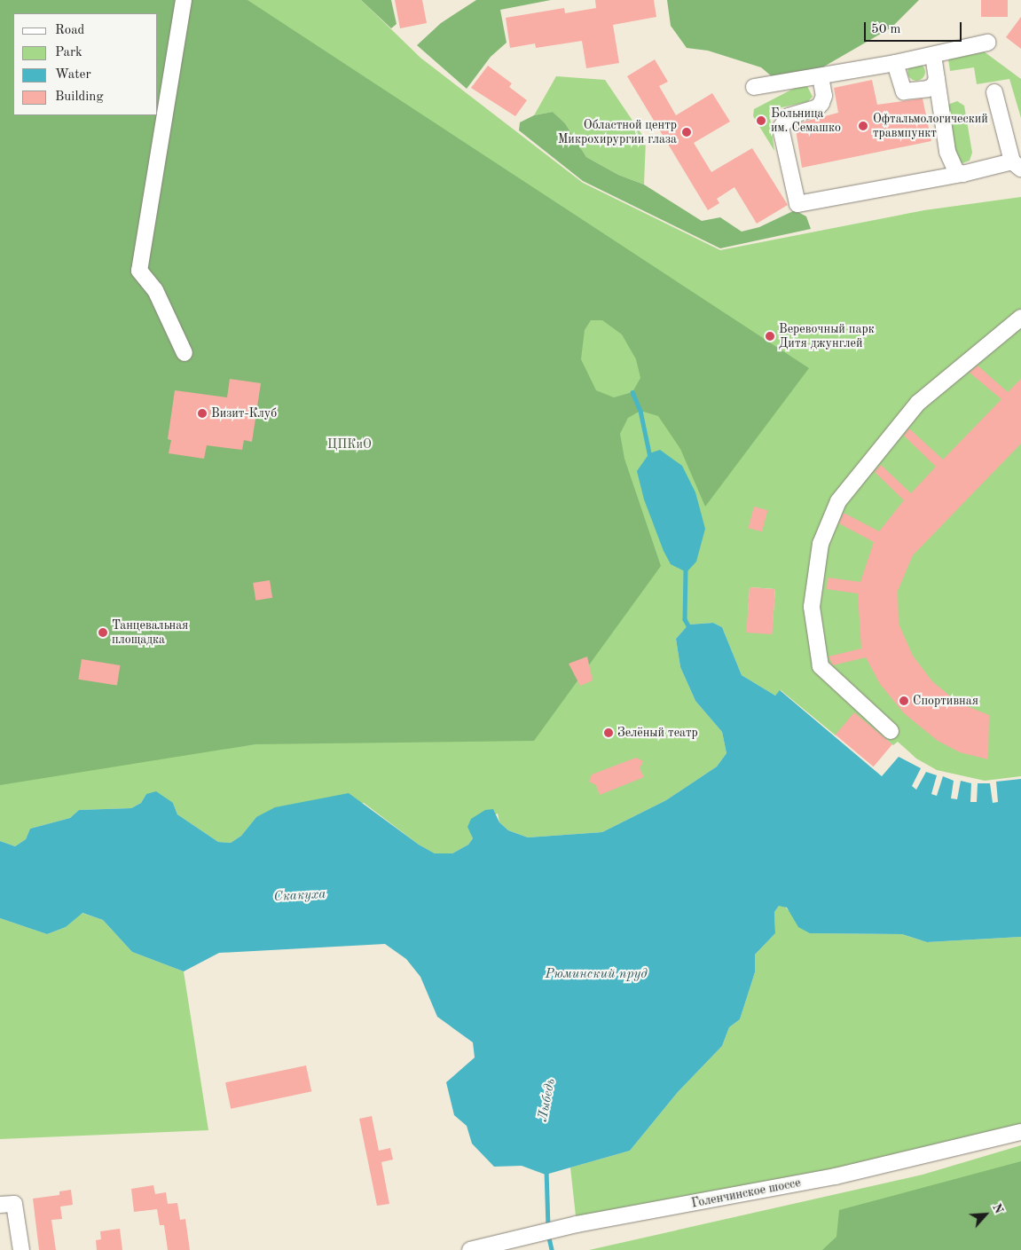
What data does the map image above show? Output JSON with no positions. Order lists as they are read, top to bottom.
{
  "streets": {
    "street": ["Голенчинское шоссе"]
  },
  "water": ["Скакуха", "Рюминский пруд", "Лыбедь"],
  "parks": ["ЦПКиО"],
  "places": [
    "Больница им. Семашко",
    "Офтальмологический травмпункт",
    "Областной центр Микрохирургии глаза",
    "Веревочный парк Дитя джунглей",
    "Визит-Клуб",
    "Танцевальная площадка",
    "Спортивная",
    "Зелёный театр"
  ],
  "legend": [
    "Road",
    "Park",
    "Water",
    "Building"
  ],
  "scale_bar": "50 m",
  "north": "top right"
}
